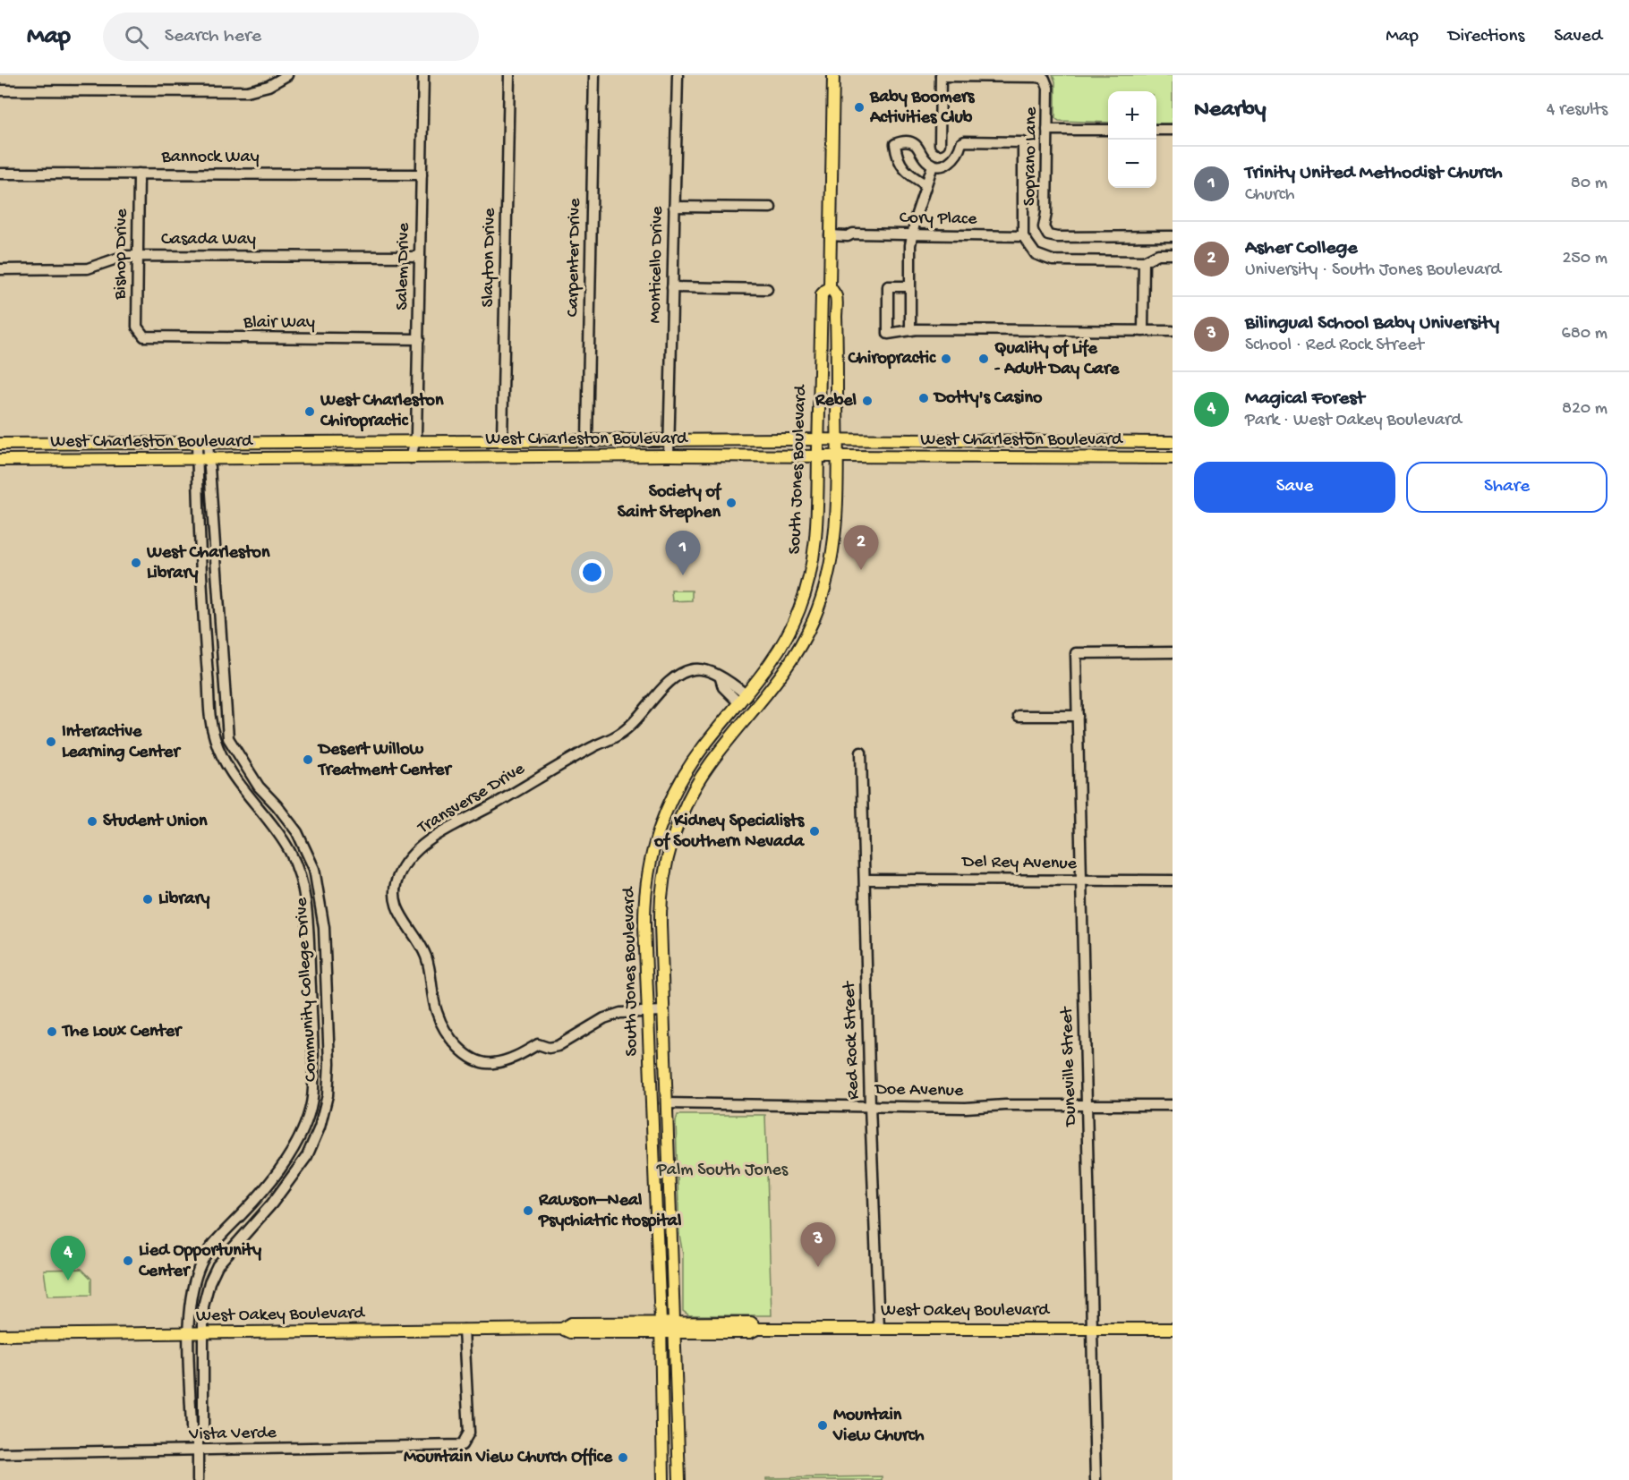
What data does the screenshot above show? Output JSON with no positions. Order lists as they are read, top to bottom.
{
  "streets": {
    "main road": ["West Charleston Boulevard", "South Jones Boulevard", "West Oakey Boulevard"],
    "street": [
      "Soprano Lane",
      "Bannock Way",
      "Cory Place",
      "Casada Way",
      "Bishop Drive",
      "Slayton Drive",
      "Carpenter Drive",
      "Monticello Drive",
      "Salem Drive",
      "Blair Way",
      "Transverse Drive",
      "Del Rey Avenue",
      "Community College Drive",
      "Red Rock Street",
      "Duneville Street",
      "Doe Avenue",
      "Vista Verde"
    ]
  },
  "crossings": [
    ["Bannock Way", "Bishop Drive"],
    ["Bannock Way", "Salem Drive"],
    ["Cory Place", "South Jones Boulevard"],
    ["Casada Way", "Bishop Drive"],
    ["Casada Way", "Salem Drive"],
    ["Bishop Drive", "Blair Way"],
    ["Slayton Drive", "West Charleston Boulevard"],
    ["Carpenter Drive", "West Charleston Boulevard"],
    ["Monticello Drive", "West Charleston Boulevard"],
    ["Salem Drive", "Blair Way"],
    ["Salem Drive", "West Charleston Boulevard"],
    ["West Charleston Boulevard", "South Jones Boulevard"],
    ["West Charleston Boulevard", "Community College Drive"],
    ["South Jones Boulevard", "Transverse Drive"],
    ["South Jones Boulevard", "Doe Avenue"],
    ["South Jones Boulevard", "West Oakey Boulevard"],
    ["Del Rey Avenue", "Red Rock Street"],
    ["Del Rey Avenue", "Duneville Street"],
    ["Community College Drive", "West Oakey Boulevard"],
    ["Community College Drive", "Vista Verde"],
    ["Red Rock Street", "Doe Avenue"],
    ["Red Rock Street", "West Oakey Boulevard"],
    ["Duneville Street", "Doe Avenue"],
    ["Duneville Street", "West Oakey Boulevard"],
    ["West Oakey Boulevard", "Vista Verde"]
  ],
  "parks": ["Palm South Jones"],
  "places": [
    "Baby Boomers Activities Club",
    "Chiropractic",
    "Quality of Life - Adult Day Care",
    "Dotty's Casino",
    "Rebel",
    "West Charleston Chiropractic",
    "Society of Saint Stephen",
    "West Charleston Library",
    "Interactive Learning Center",
    "Desert Willow Treatment Center",
    "Student Union",
    "Kidney Specialists of Southern Nevada",
    "Library",
    "The Loux Center",
    "Rawson–Neal Psychiatric Hospital",
    "Lied Opportunity Center",
    "Mountain View Church",
    "Mountain View Church Office"
  ],
  "page": {
    "header": "Map",
    "search": "Search here",
    "nav": ["Map", "Directions", "Saved"],
    "heading": ["Nearby", "4 results"],
    "map_buttons": ["+", "−"],
    "list": [
      {
        "mark": "1",
        "name": "Trinity United Methodist Church",
        "note": "Church",
        "value": "80 m"
      },
      {
        "mark": "2",
        "name": "Asher College",
        "note": "University · South Jones Boulevard",
        "value": "250 m"
      },
      {
        "mark": "3",
        "name": "Bilingual School Baby University",
        "note": "School · Red Rock Street",
        "value": "680 m"
      },
      {
        "mark": "4",
        "name": "Magical Forest",
        "note": "Park · West Oakey Boulevard",
        "value": "820 m"
      }
    ],
    "buttons": ["Save", "Share"],
    "pins": [
      "2",
      "1",
      "3",
      "4"
    ]
  }
}
